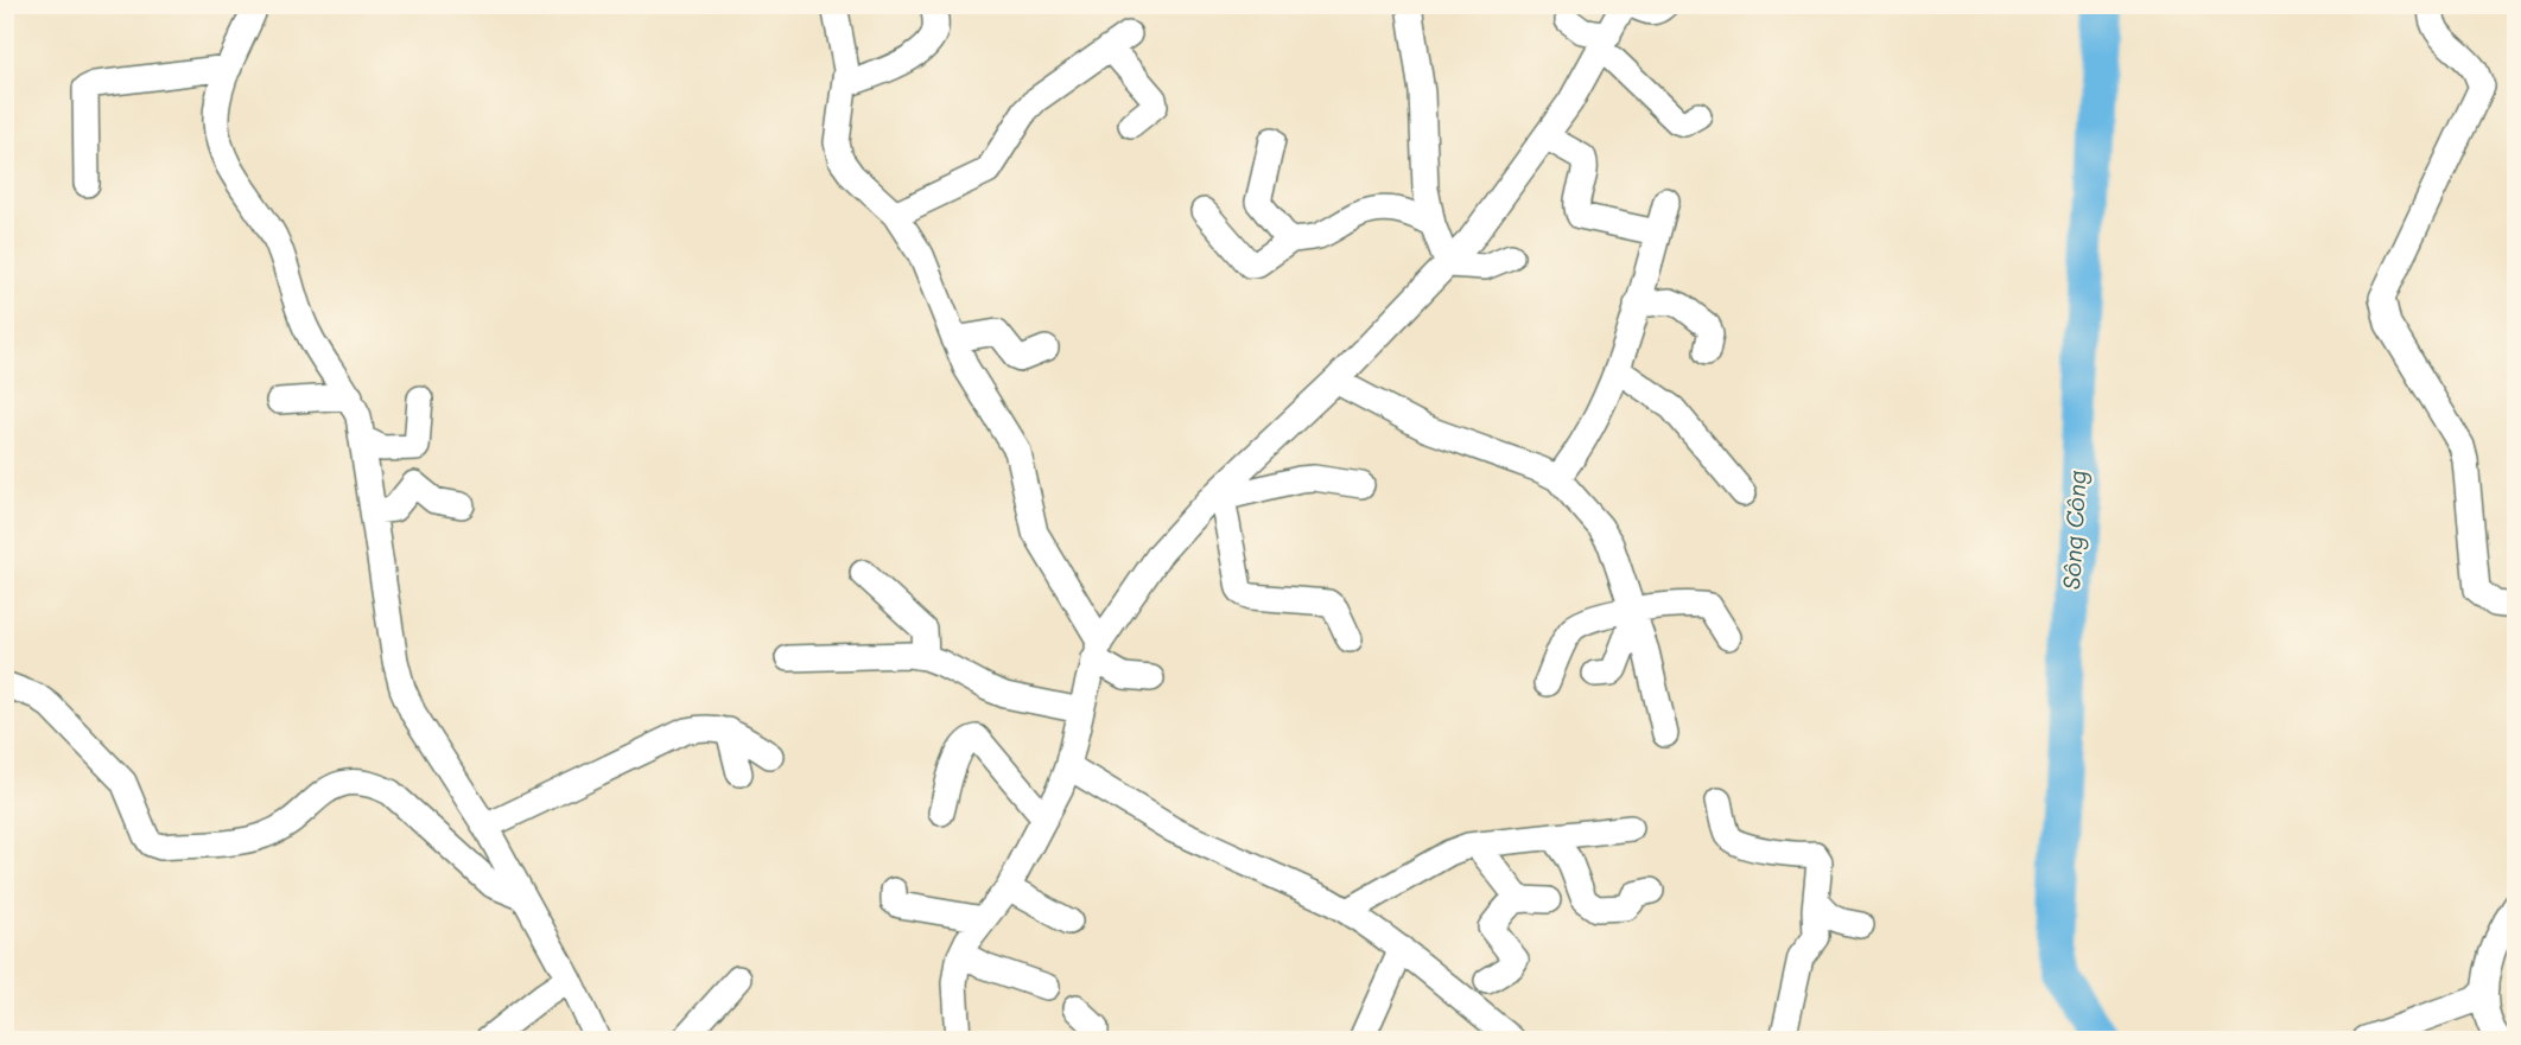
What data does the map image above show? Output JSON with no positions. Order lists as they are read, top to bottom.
{
  "water": ["Sông Công"]
}
